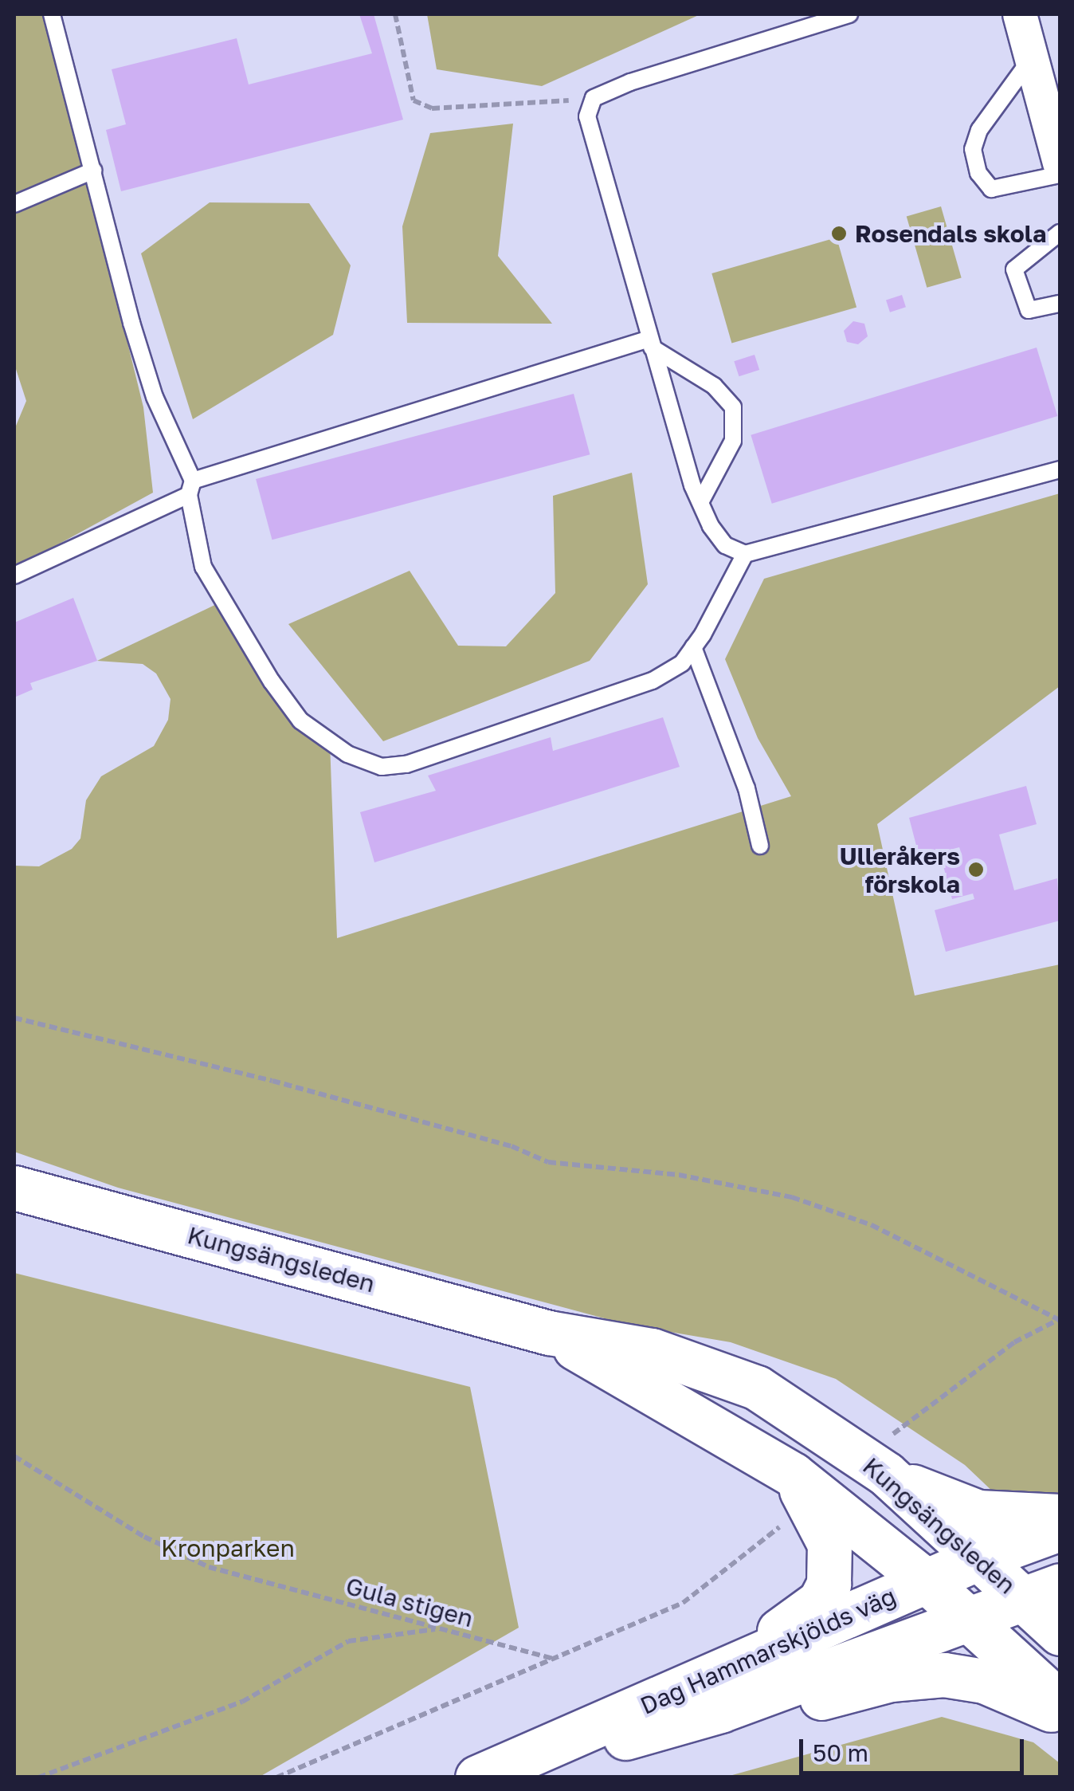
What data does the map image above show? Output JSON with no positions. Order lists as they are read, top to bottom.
{
  "streets": {
    "main road": ["Kungsängsleden", "Dag Hammarskjölds väg"],
    "path": ["Gula stigen"]
  },
  "crossings": [
    ["Kungsängsleden", "Dag Hammarskjölds väg"]
  ],
  "parks": ["Kronparken"],
  "places": ["Rosendals skola", "Ulleråkers förskola"],
  "scale_bar": "50 m"
}
